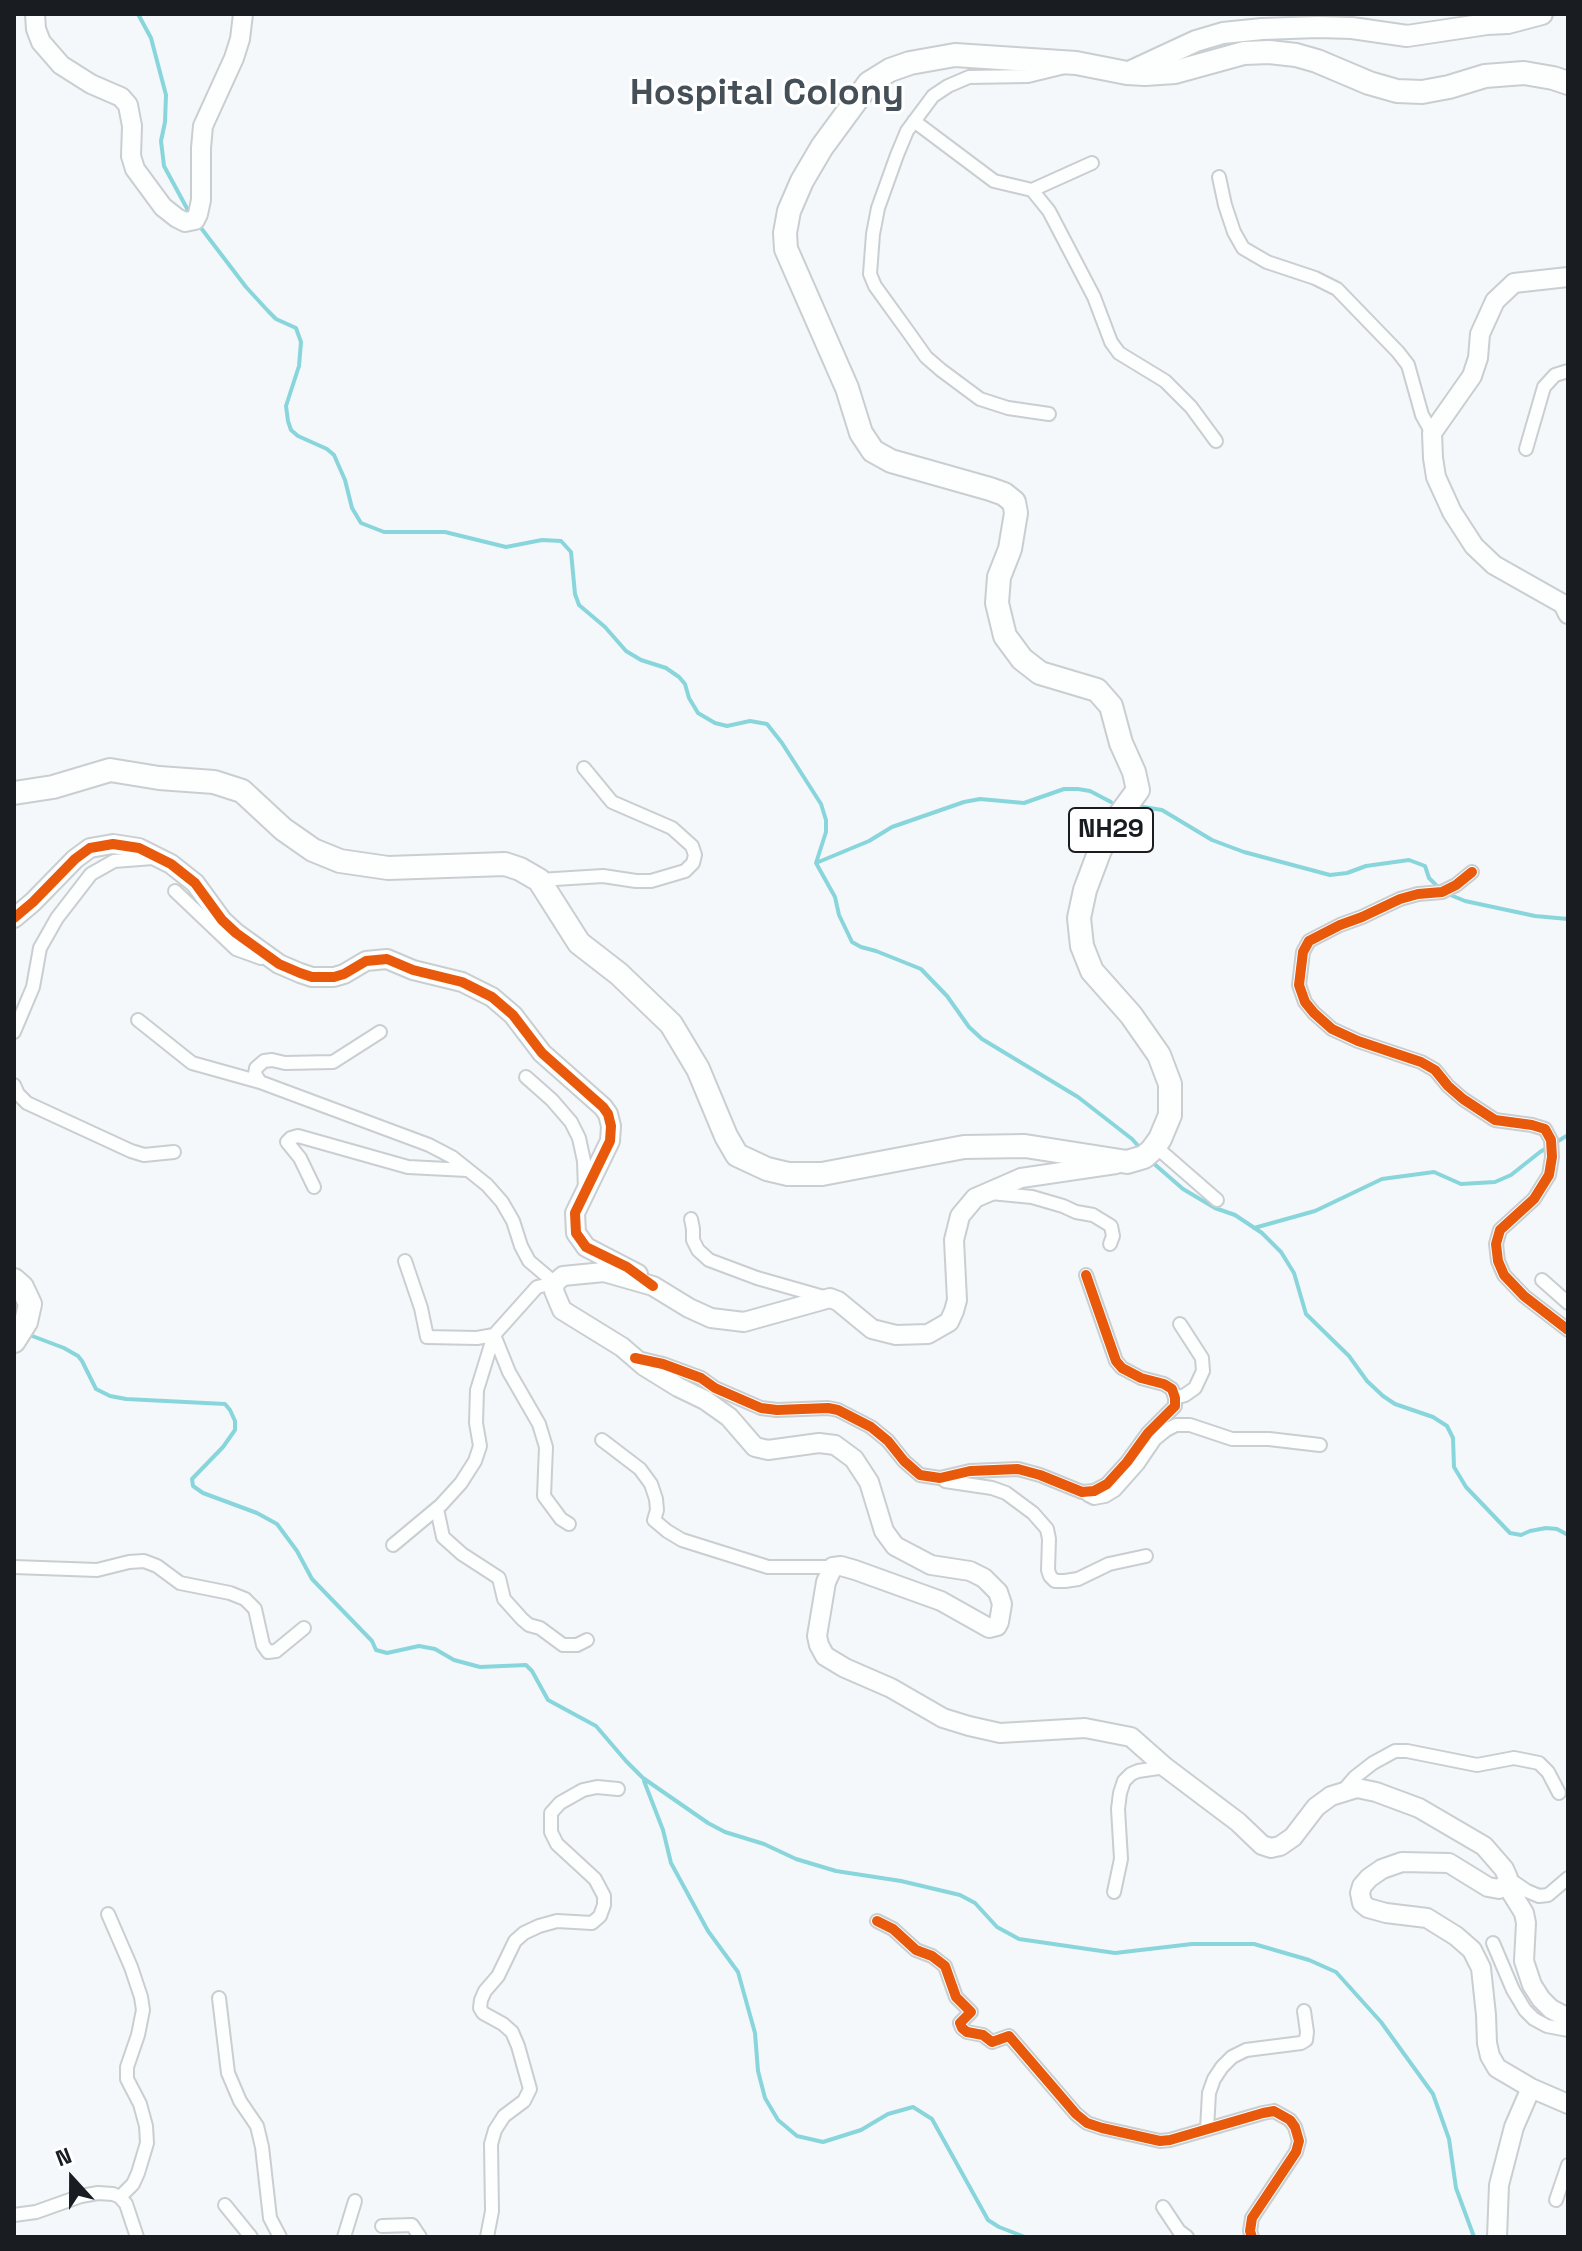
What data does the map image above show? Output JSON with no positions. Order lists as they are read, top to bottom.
{
  "streets": {
    "highway": ["NH29"]
  },
  "districts": ["Hospital Colony"],
  "north": "top"
}
